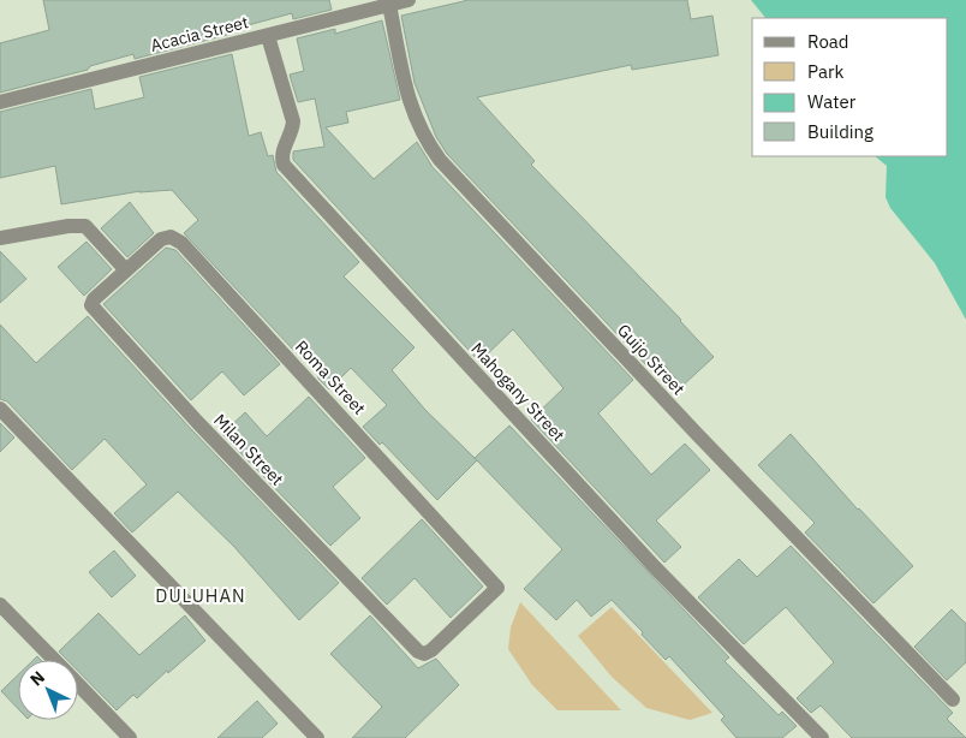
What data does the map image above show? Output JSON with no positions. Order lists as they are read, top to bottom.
{
  "streets": {
    "street": [
      "Acacia Street",
      "Guijo Street",
      "Roma Street",
      "Mahogany Street",
      "Milan Street"
    ]
  },
  "crossings": [
    ["Acacia Street", "Guijo Street"],
    ["Acacia Street", "Mahogany Street"],
    ["Roma Street", "Milan Street"]
  ],
  "districts": ["DULUHAN"],
  "legend": [
    "Road",
    "Park",
    "Water",
    "Building"
  ],
  "north": "top left"
}
